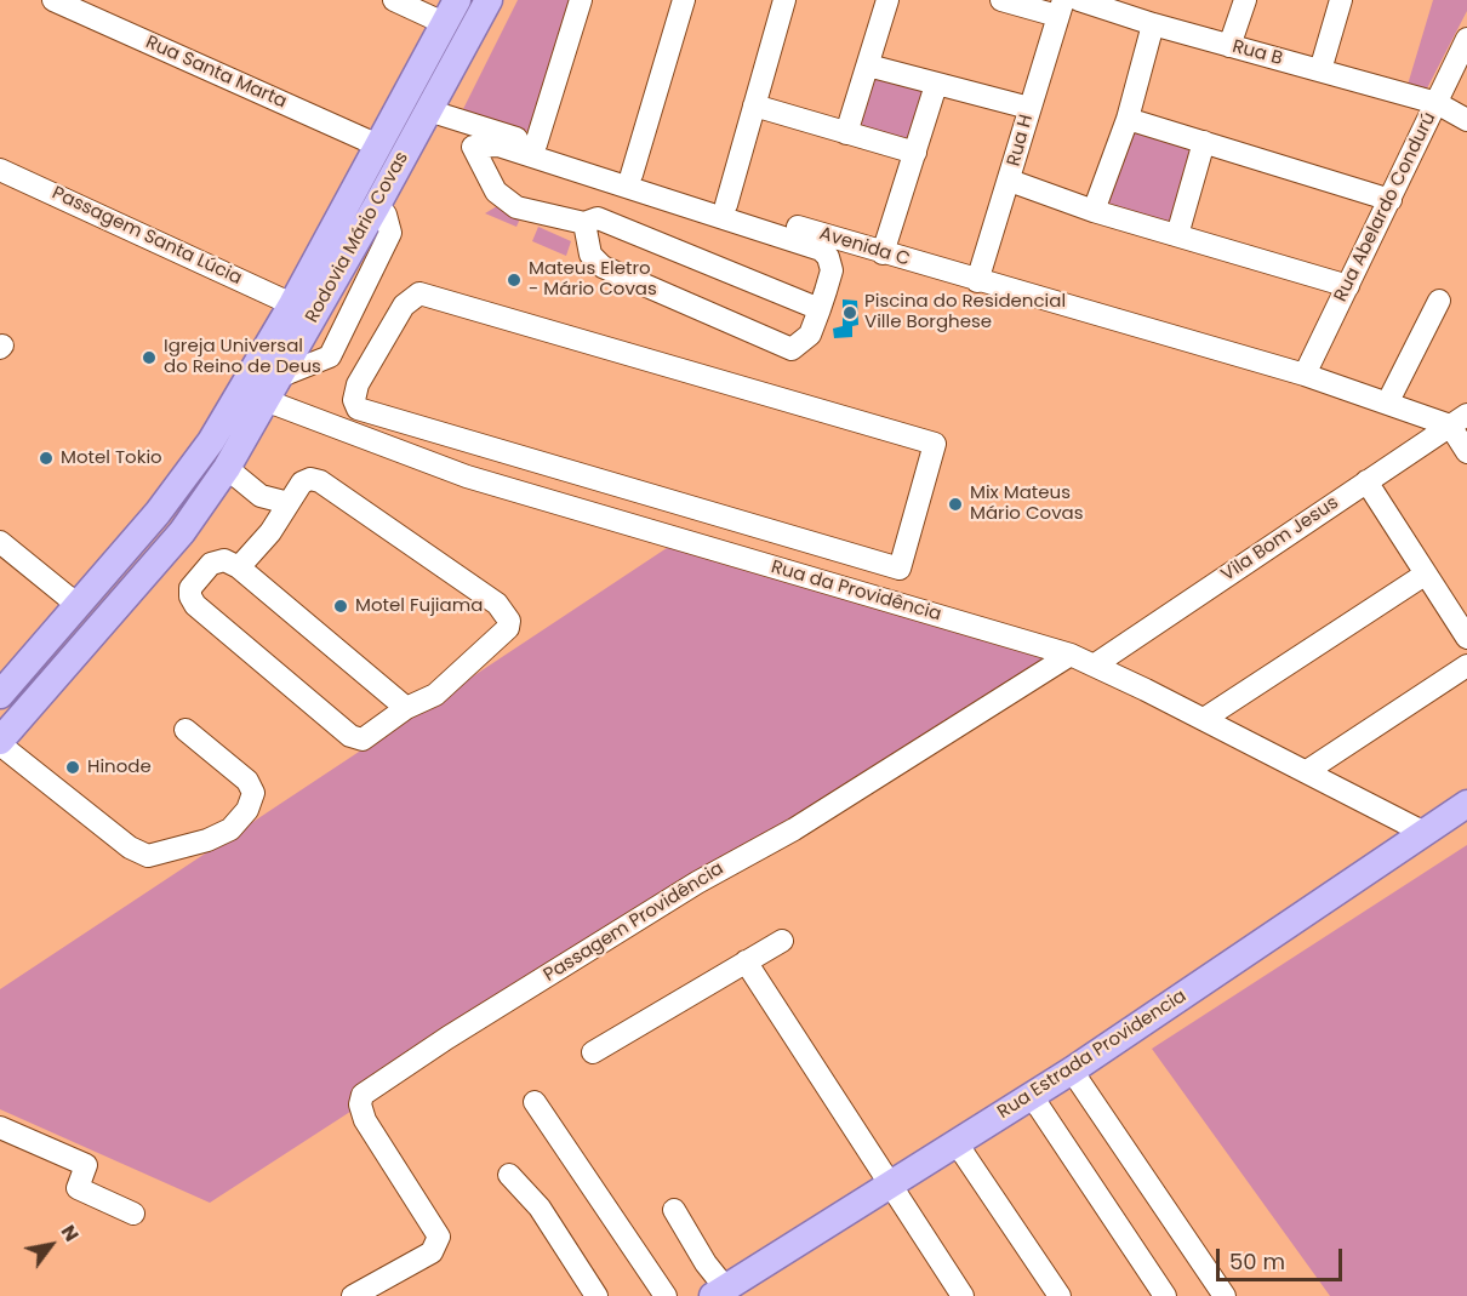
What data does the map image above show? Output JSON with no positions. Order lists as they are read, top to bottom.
{
  "streets": {
    "main road": ["Rodovia Mário Covas", "Rua Estrada Providencia"],
    "street": [
      "Rua B",
      "Rua Santa Marta",
      "Rua H",
      "Rua Abelardo Condurú",
      "Passagem Santa Lúcia",
      "Avenida C",
      "Vila Bom Jesus",
      "Rua da Providência",
      "Passagem Providência"
    ]
  },
  "crossings": [
    ["Rua B", "Rua Abelardo Condurú"],
    ["Rua Santa Marta", "Rodovia Mário Covas"],
    ["Rua H", "Avenida C"],
    ["Rua Abelardo Condurú", "Avenida C"],
    ["Passagem Santa Lúcia", "Rodovia Mário Covas"],
    ["Rodovia Mário Covas", "Avenida C"],
    ["Rodovia Mário Covas", "Rua da Providência"],
    ["Avenida C", "Vila Bom Jesus"],
    ["Vila Bom Jesus", "Rua da Providência"],
    ["Rua da Providência", "Passagem Providência"],
    ["Rua da Providência", "Rua Estrada Providencia"]
  ],
  "places": [
    "Mateus Eletro - Mário Covas",
    "Piscina do Residencial Ville Borghese",
    "Igreja Universal do Reino de Deus",
    "Motel Tokio",
    "Mix Mateus Mário Covas",
    "Motel Fujiama",
    "Hinode"
  ],
  "scale_bar": "50 m",
  "north": "top right"
}
